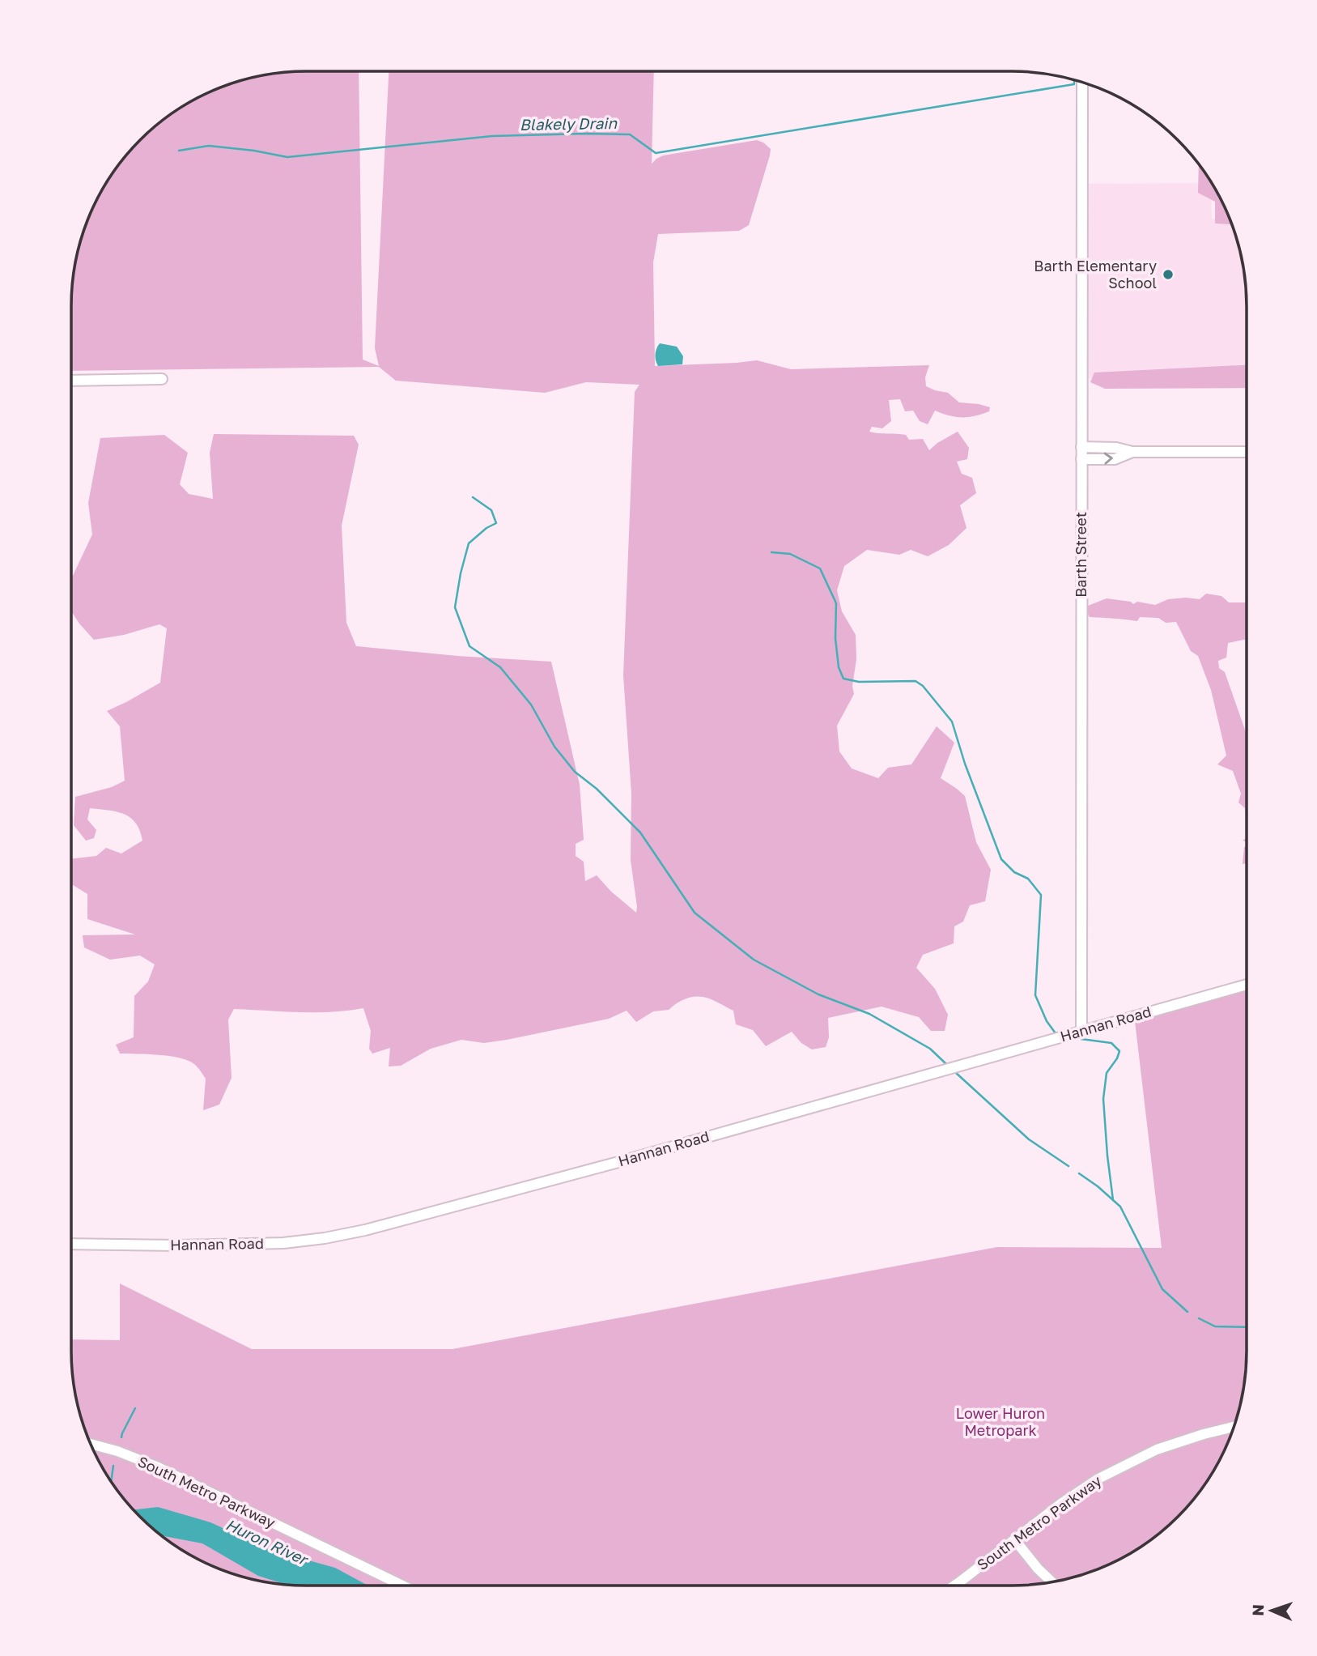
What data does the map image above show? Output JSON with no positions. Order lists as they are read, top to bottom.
{
  "streets": {
    "street": ["Barth Street", "Hannan Road", "South Metro Parkway"]
  },
  "crossings": [
    ["Barth Street", "Hannan Road"]
  ],
  "water": ["Blakely Drain", "Huron River"],
  "parks": ["Lower Huron Metropark"],
  "places": ["Barth Elementary School"],
  "north": "left"
}
